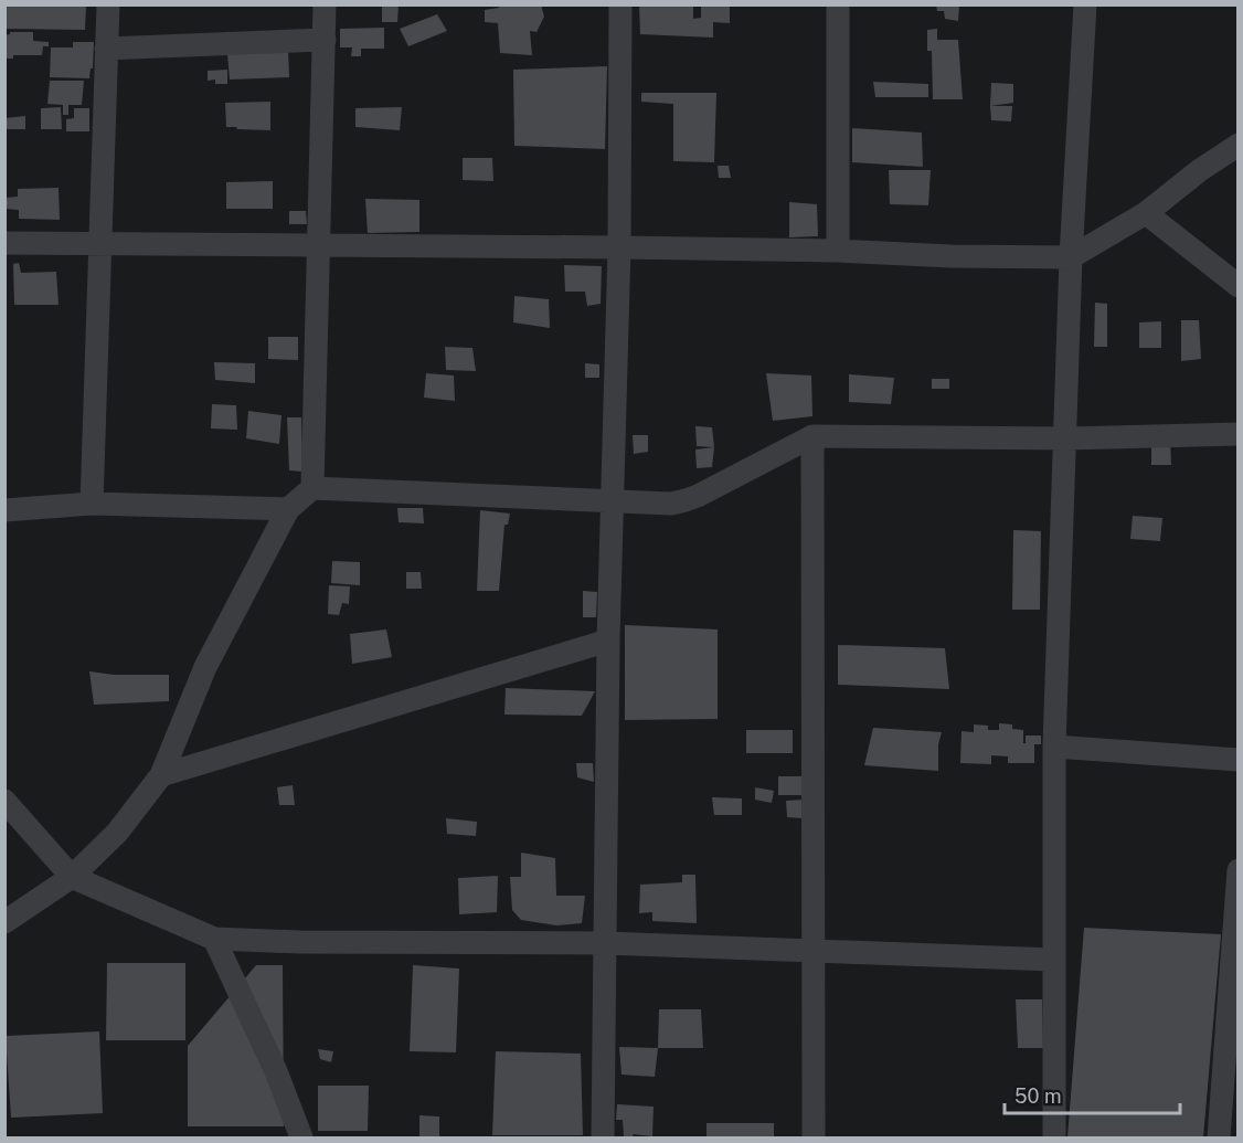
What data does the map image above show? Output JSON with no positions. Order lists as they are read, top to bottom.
{
  "scale_bar": "50 m"
}
